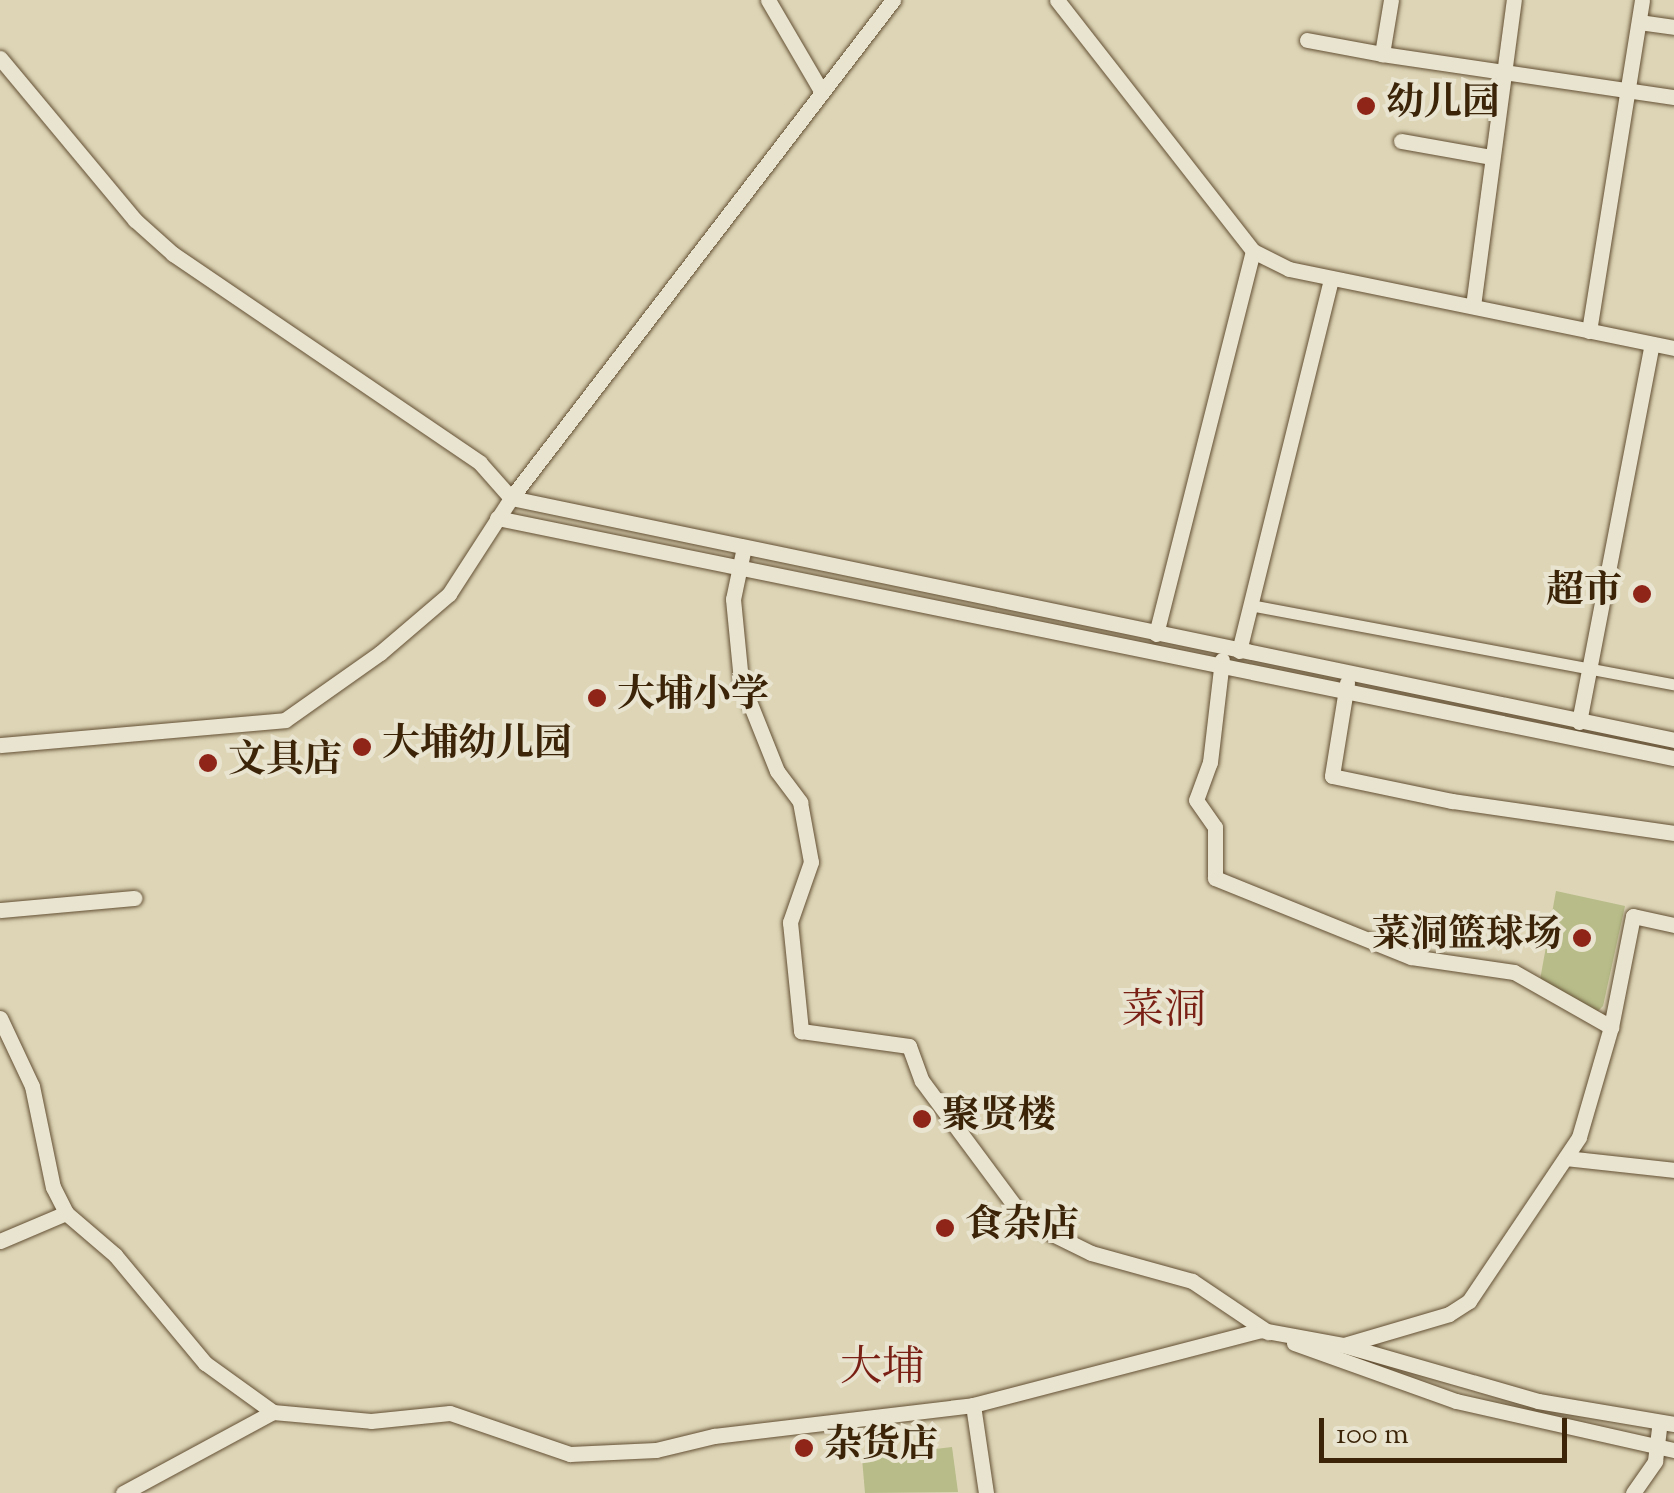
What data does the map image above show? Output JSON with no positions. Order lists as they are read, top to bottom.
{
  "districts": ["菜洞", "大埔"],
  "places": [
    "幼儿园",
    "超市",
    "大埔小学",
    "大埔幼儿园",
    "文具店",
    "菜洞篮球场",
    "聚贤楼",
    "食杂店",
    "杂货店"
  ],
  "scale_bar": "100 m"
}
